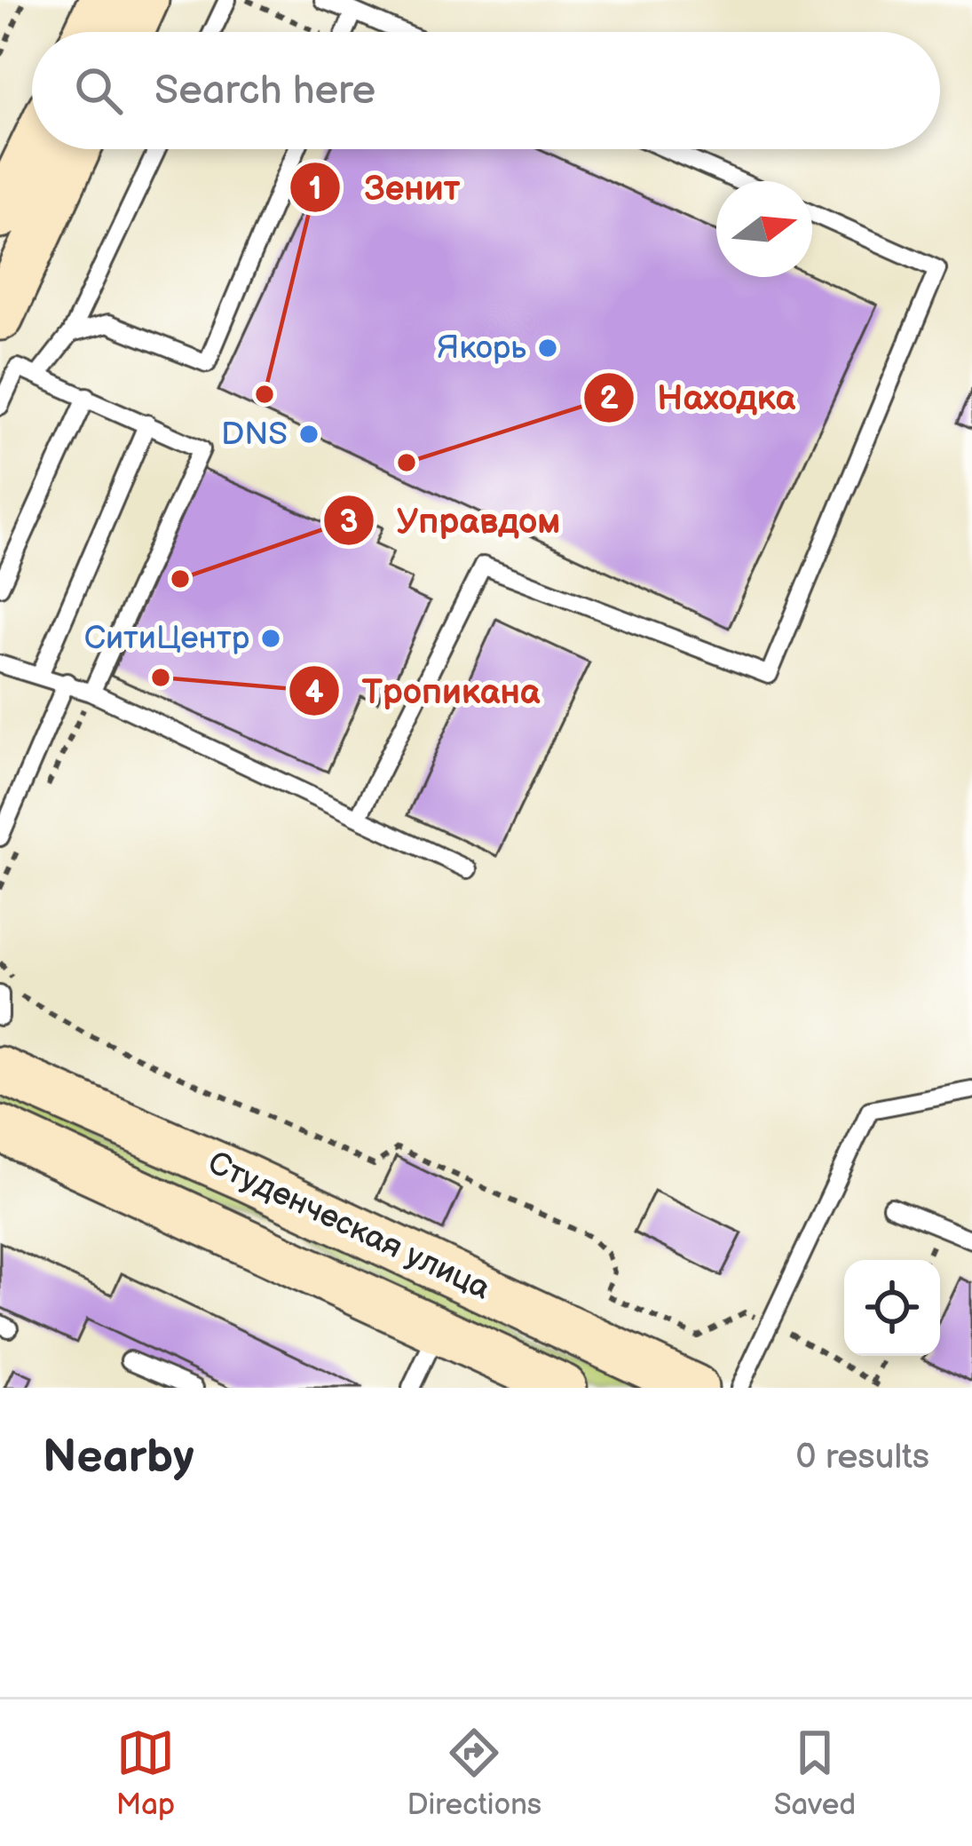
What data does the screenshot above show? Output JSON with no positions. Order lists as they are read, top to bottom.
{
  "streets": {
    "main road": ["Студенческая улица"]
  },
  "places": [
    "Якорь",
    "Зенит",
    "DNS",
    "Находка",
    "Управдом",
    "СитиЦентр",
    "Тропикана"
  ],
  "north": "right",
  "page": {
    "search": "Search here",
    "heading": ["Nearby", "0 results"],
    "nav": ["Map", "Directions", "Saved"]
  }
}
